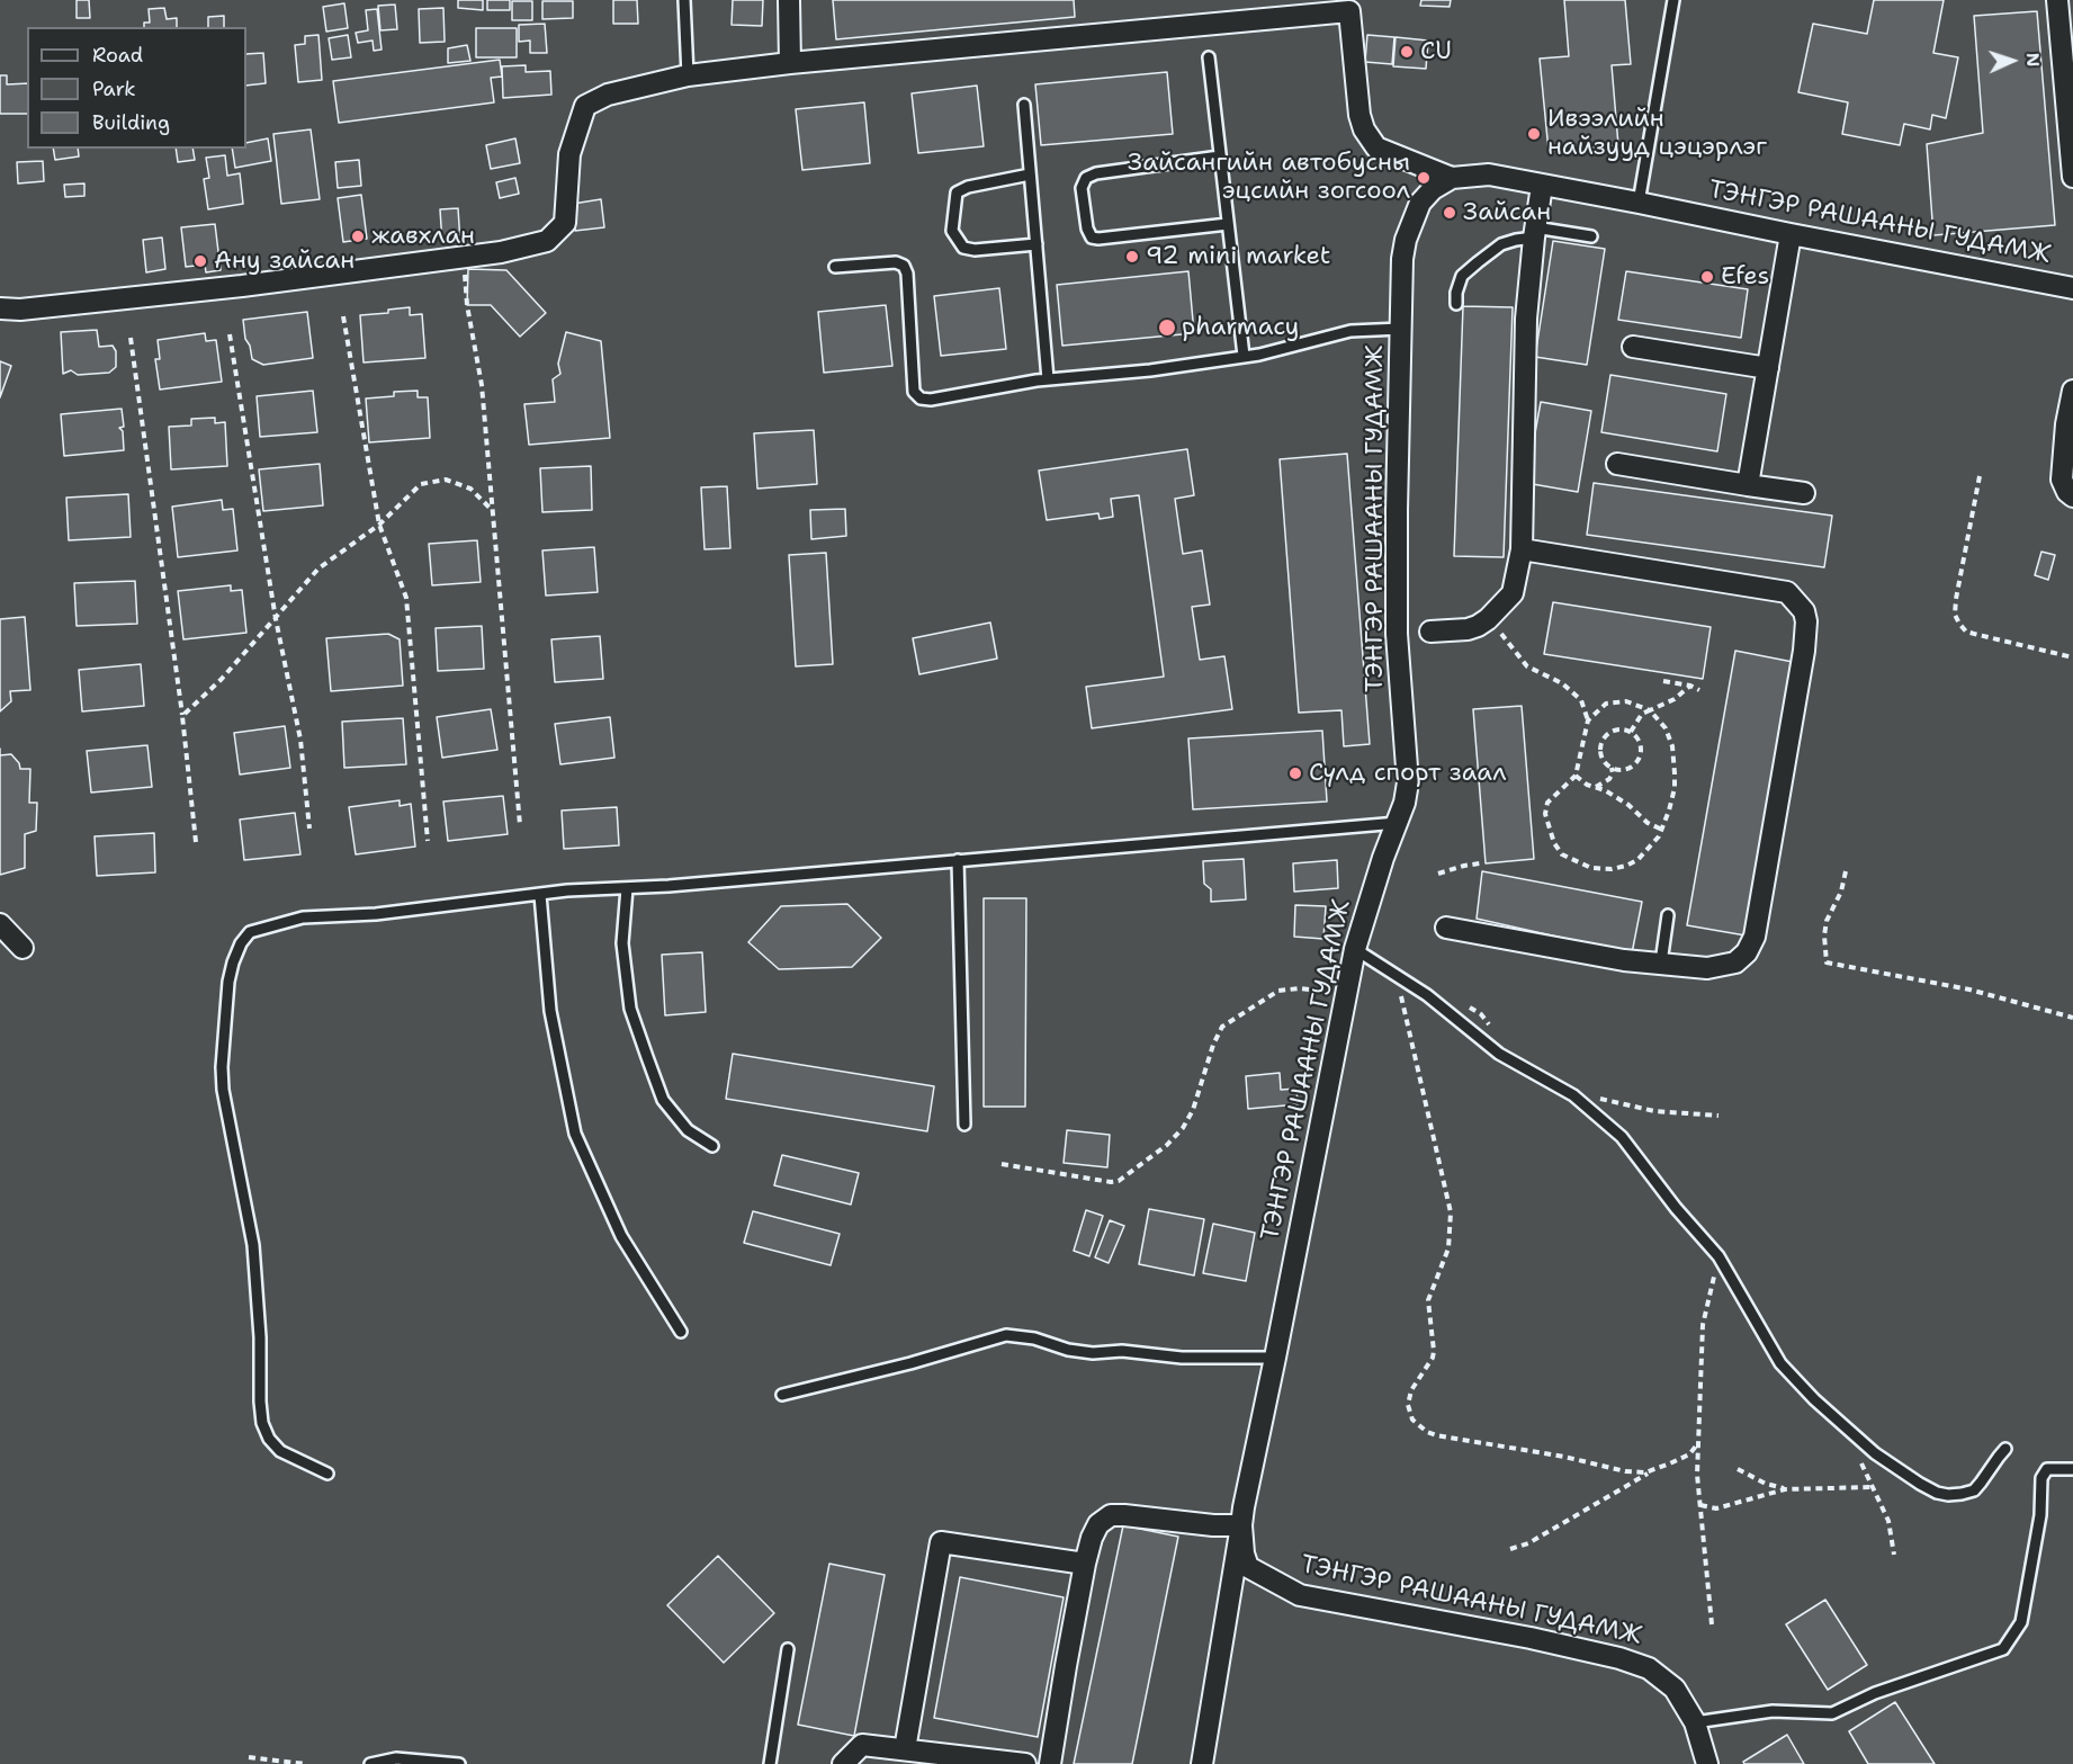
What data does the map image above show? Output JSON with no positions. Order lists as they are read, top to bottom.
{
  "streets": {
    "street": ["ТЭНГЭР РАШААНЫ ГУДАМЖ"]
  },
  "places": [
    "CU",
    "Ивээлийн найзууд цэцэрлэг",
    "Зайсангийн автобусны эцсийн зогсоол",
    "Зайсан",
    "жавхлан",
    "92 mini market",
    "Ану зайсан",
    "Efes",
    "pharmacy",
    "Сүлд спорт заал"
  ],
  "legend": ["Road", "Park", "Building"],
  "north": "right"
}
